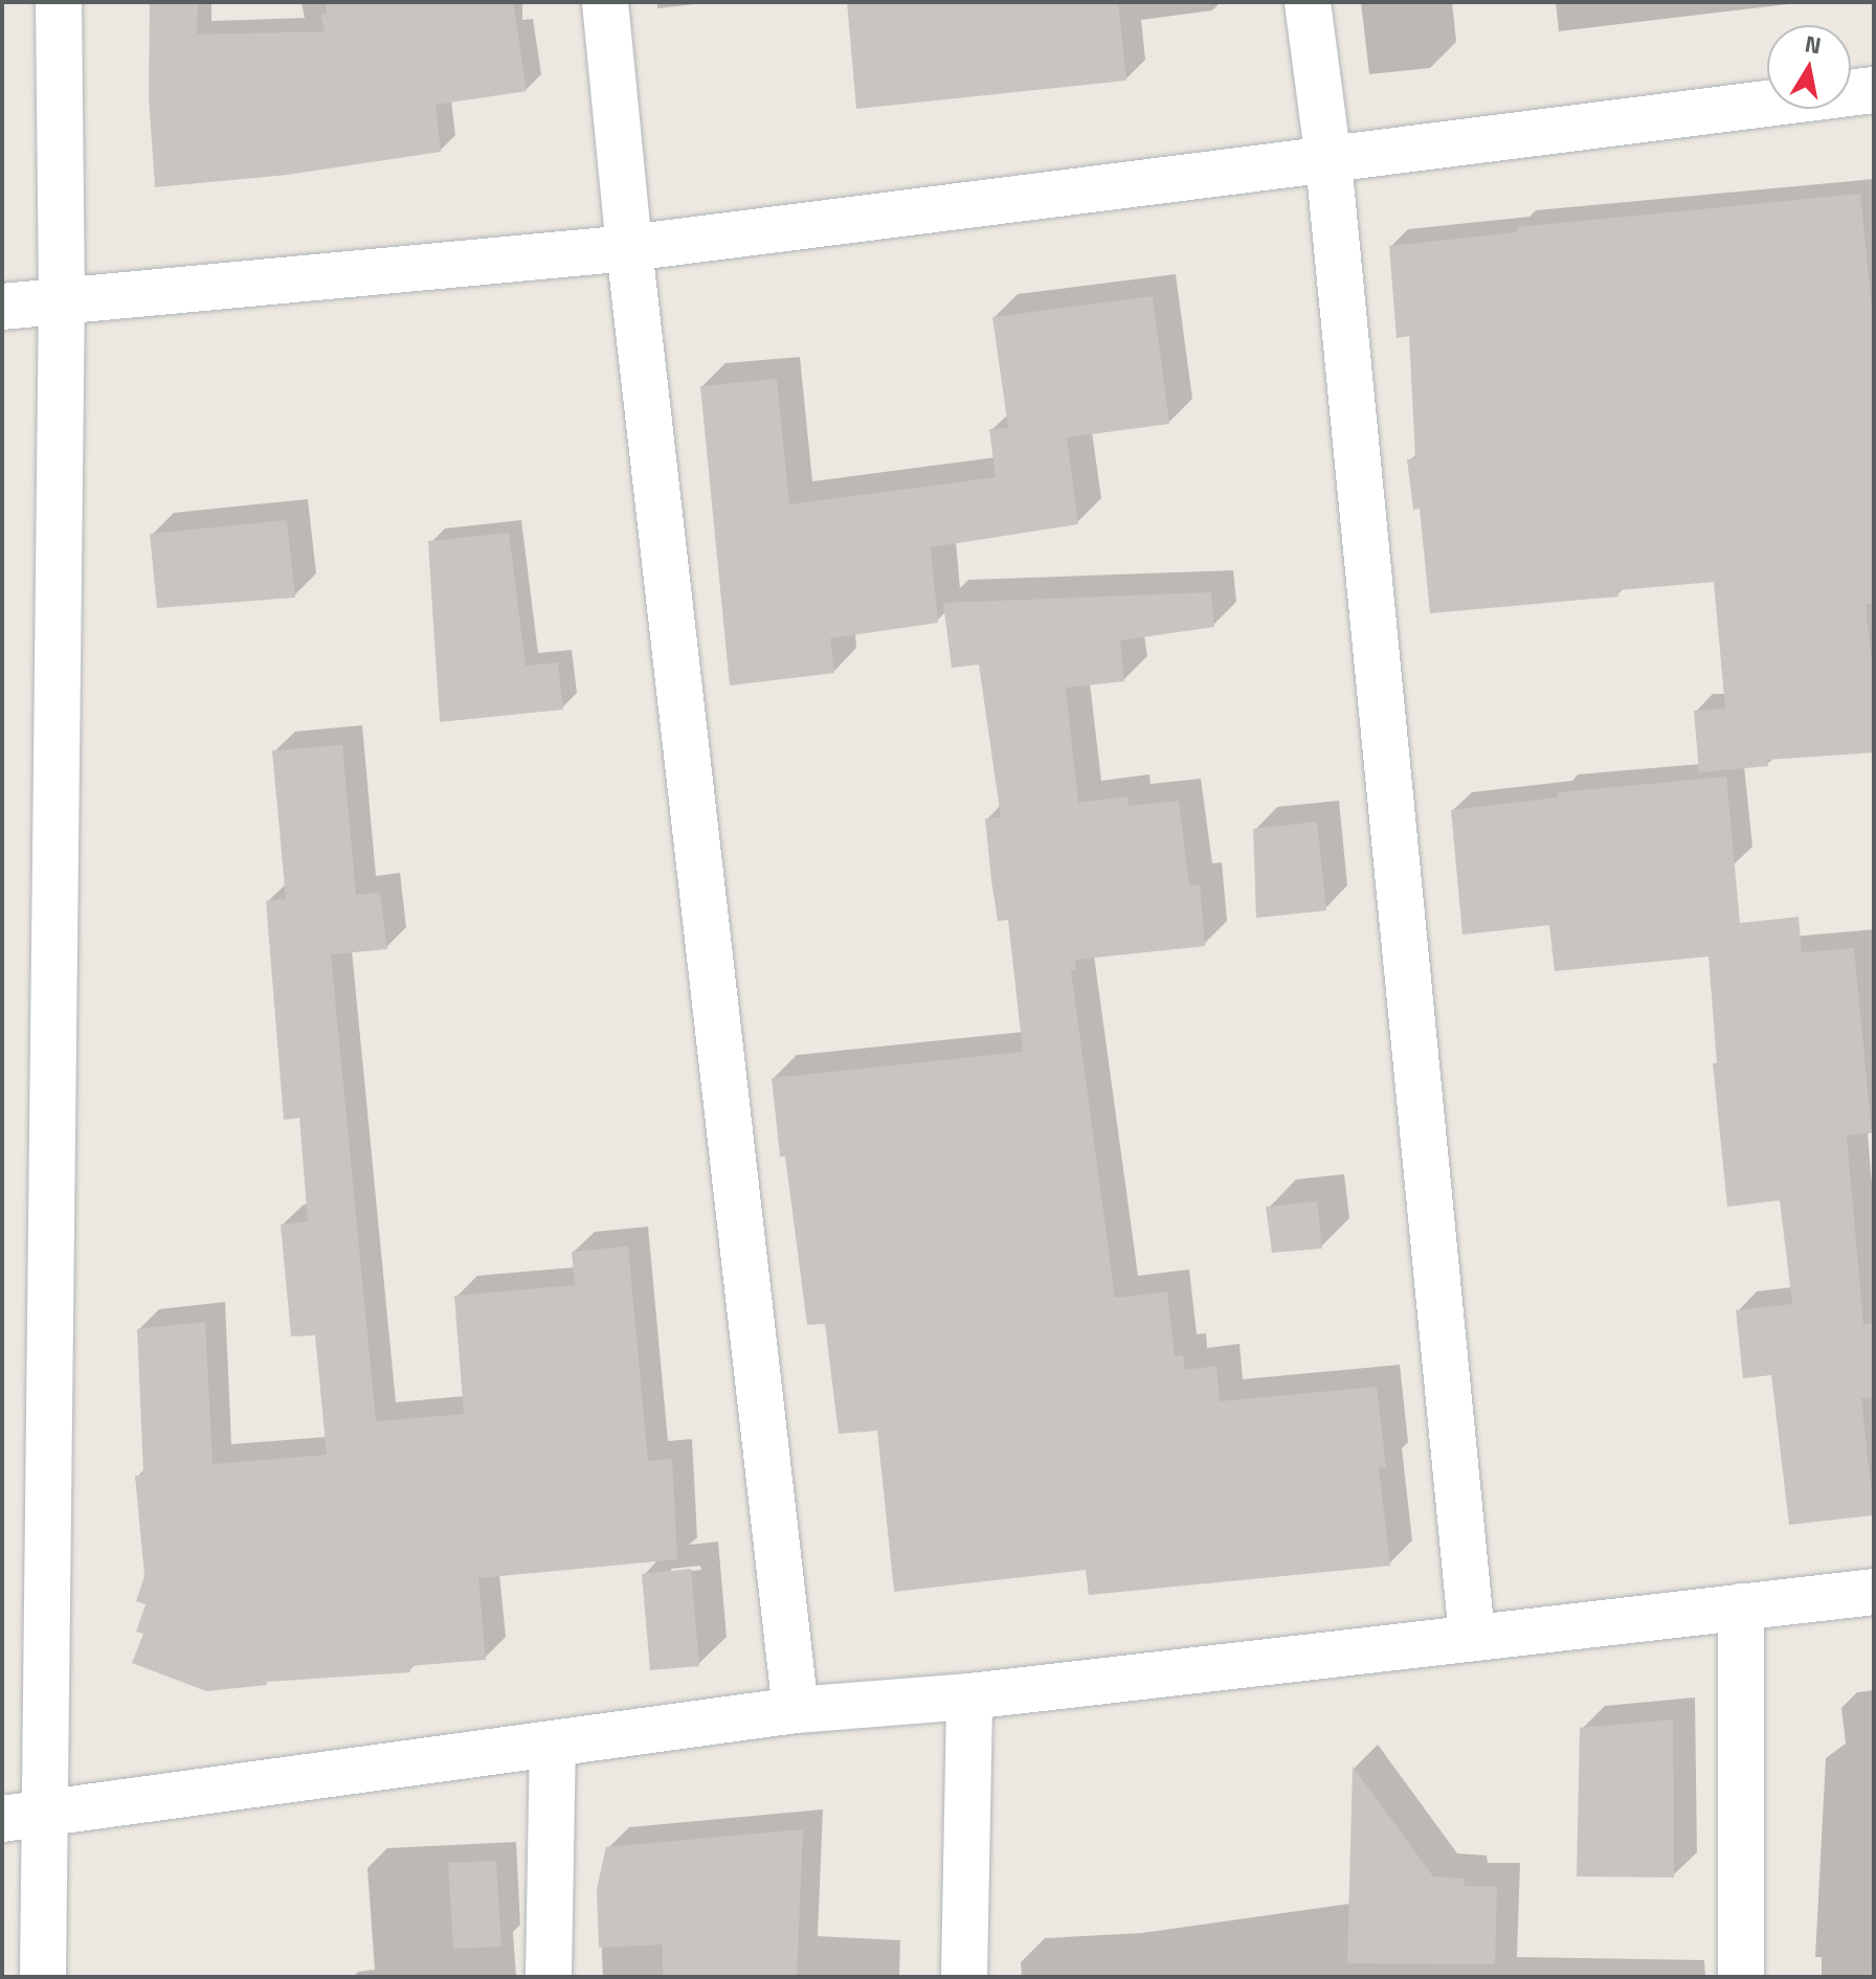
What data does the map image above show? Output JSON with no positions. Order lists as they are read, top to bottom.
{
  "north": "top"
}
